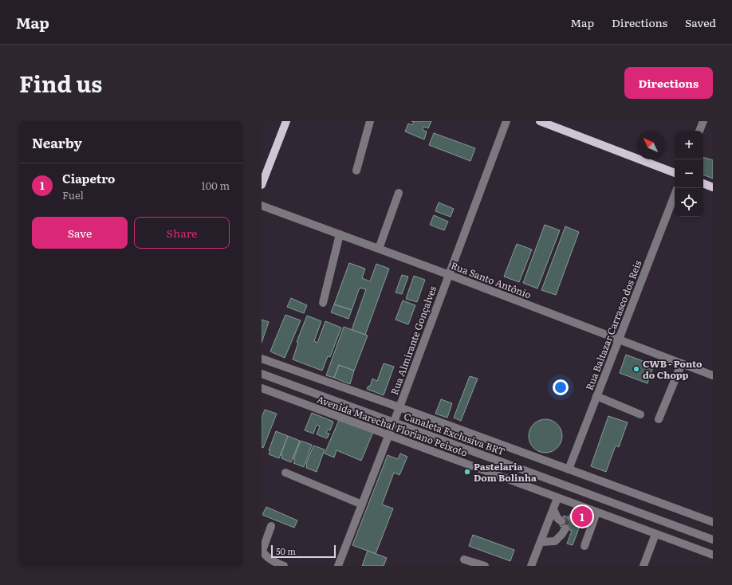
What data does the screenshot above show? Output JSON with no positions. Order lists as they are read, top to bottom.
{
  "streets": {
    "street": [
      "Rua Santo Antônio",
      "Rua Baltazar Carrasco dos Reis",
      "Rua Almirante Gonçalves",
      "Avenida Marechal Floriano Peixoto",
      "Canaleta Exclusiva BRT"
    ]
  },
  "crossings": [
    ["Rua Santo Antônio", "Rua Baltazar Carrasco dos Reis"],
    ["Rua Santo Antônio", "Rua Almirante Gonçalves"],
    ["Rua Baltazar Carrasco dos Reis", "Avenida Marechal Floriano Peixoto"],
    ["Rua Almirante Gonçalves", "Avenida Marechal Floriano Peixoto"],
    ["Rua Almirante Gonçalves", "Canaleta Exclusiva BRT"]
  ],
  "places": ["CWB - Ponto do Chopp", "Pastelaria Dom Bolinha"],
  "scale_bar": "50 m",
  "north": "top left",
  "page": {
    "header": "Map",
    "nav": ["Map", "Directions", "Saved"],
    "title": "Find us",
    "buttons": [
      "Directions",
      ["Save", "Share"]
    ],
    "heading": "Nearby",
    "map_buttons": ["+", "−"],
    "list": [
      {
        "mark": "1",
        "name": "Ciapetro",
        "note": "Fuel",
        "value": "100 m"
      }
    ],
    "pins": "1",
    "scale": "50 m"
  }
}
